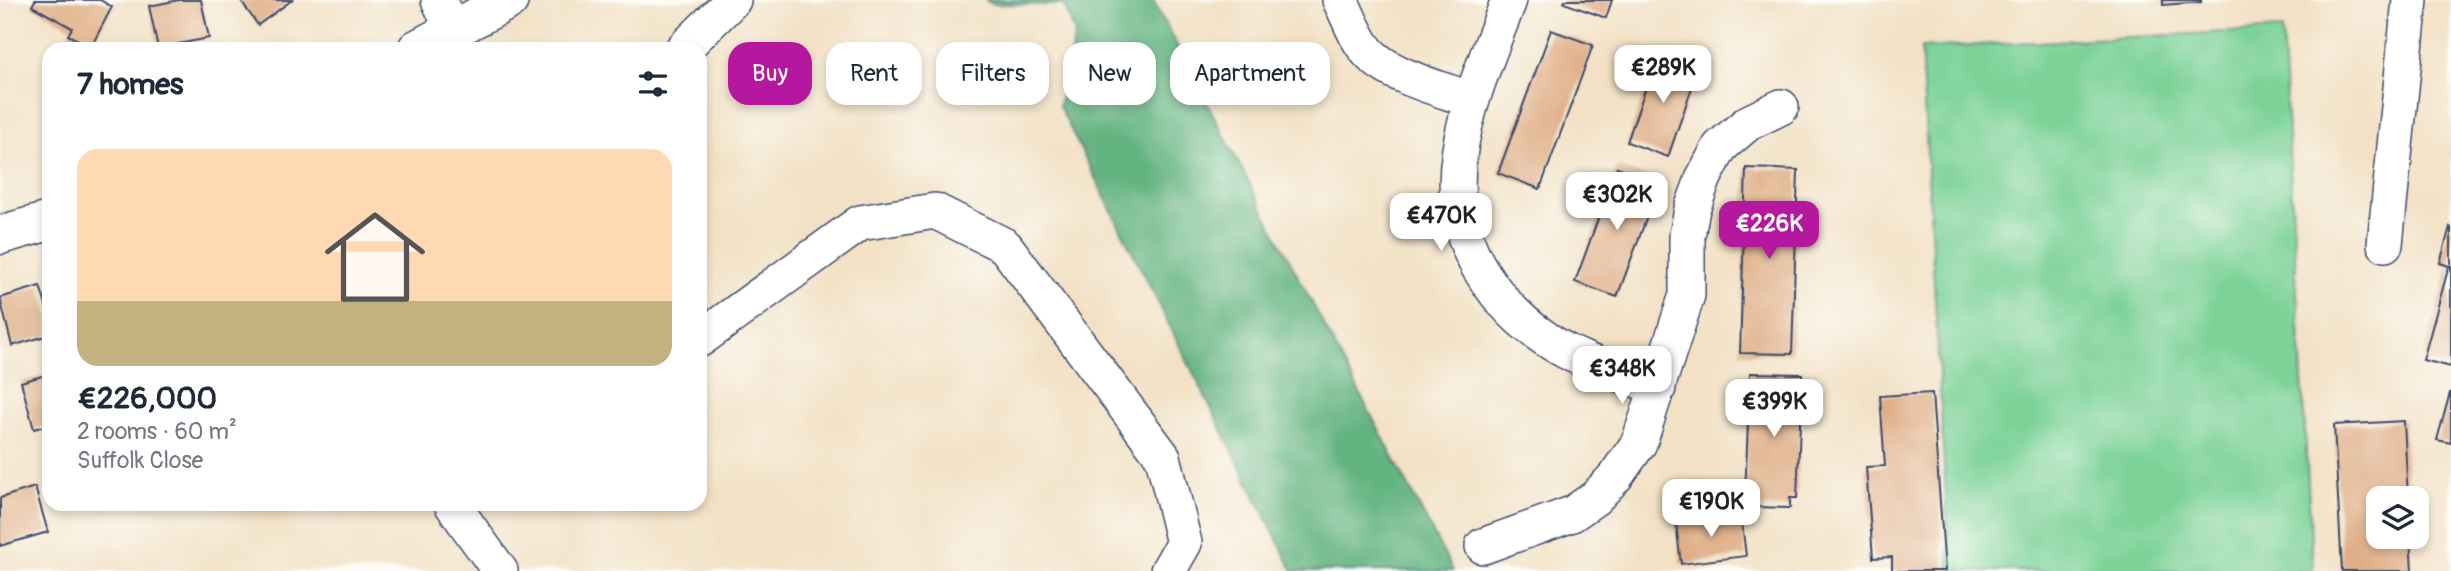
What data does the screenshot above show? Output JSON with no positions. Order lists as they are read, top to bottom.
{
  "page": {
    "chip": [
      "Buy",
      "Rent",
      "Filters",
      "New",
      "Apartment"
    ],
    "heading": "7 homes",
    "price": [
      "€289K",
      "€302K",
      "€470K",
      "€226K",
      "€348K",
      "€399K",
      "€190K"
    ],
    "list": [
      {
        "name": "€226,000",
        "note": "2 rooms · 60 m² · Suffolk Close"
      }
    ]
  }
}
